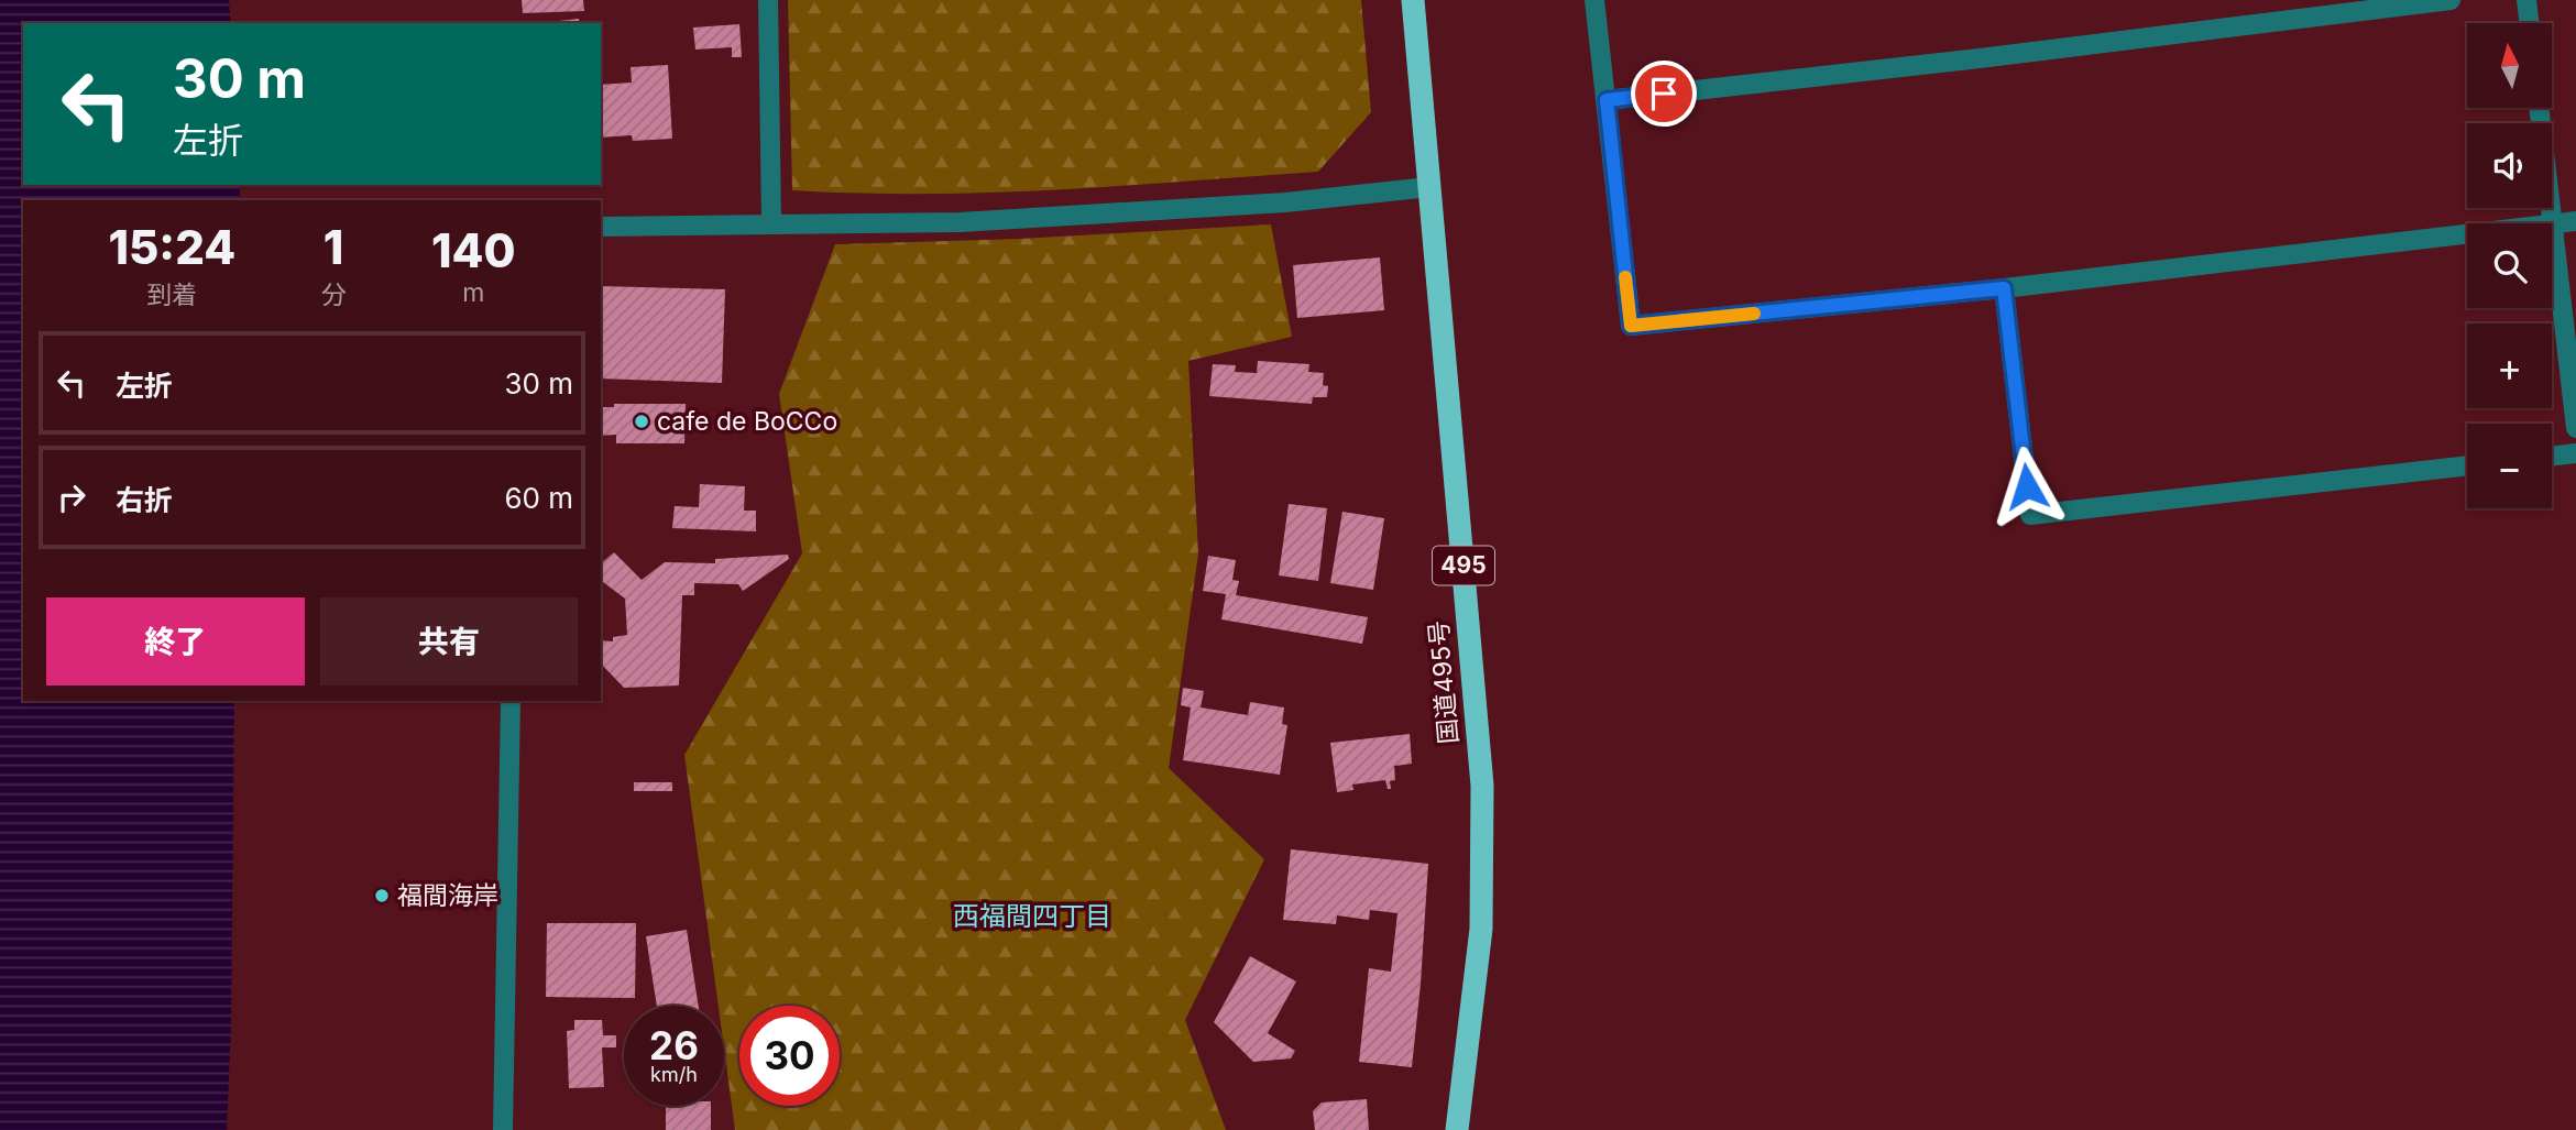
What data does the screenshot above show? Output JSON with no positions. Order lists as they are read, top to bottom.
{
  "streets": {
    "highway": ["495", "国道495号"]
  },
  "districts": ["西福間四丁目"],
  "places": ["cafe de BoCCo", "福間海岸"],
  "north": "top",
  "page": {
    "map_buttons": ["+", "−"],
    "turn": ["30 m", "左折"],
    "eta": [
      "15:24",
      "到着",
      "1",
      "分",
      "140",
      "m"
    ],
    "list": [
      {
        "name": "左折",
        "value": "30 m"
      },
      {
        "name": "右折",
        "value": "60 m"
      }
    ],
    "buttons": ["終了", "共有"],
    "speed": "26 km/h",
    "limit": "30"
  }
}
